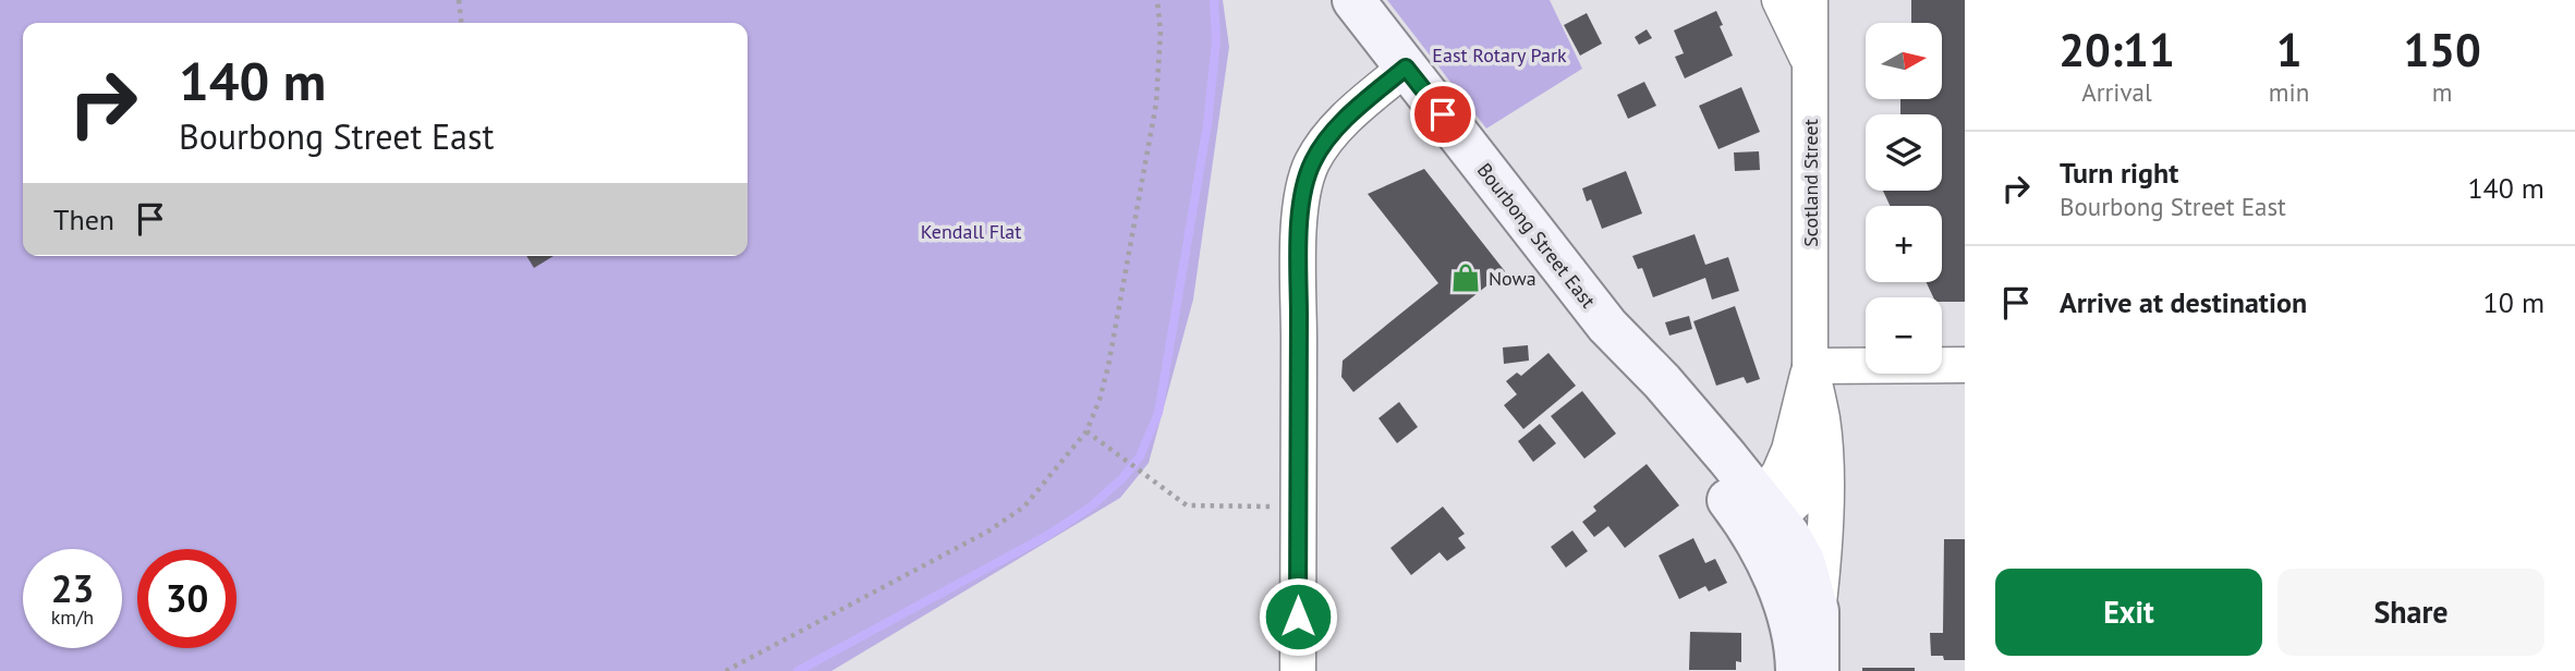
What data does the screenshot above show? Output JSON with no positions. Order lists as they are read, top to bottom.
{
  "streets": {
    "main road": ["Scotland Street", "Bourbong Street East"]
  },
  "crossings": [
    ["Scotland Street", "Bourbong Street East"]
  ],
  "parks": ["East Rotary Park", "Kendall Flat"],
  "places": {
    "shop": ["Nowa"]
  },
  "north": "right",
  "page": {
    "eta": [
      "20:11",
      "Arrival",
      "1",
      "min",
      "150",
      "m"
    ],
    "map_buttons": ["+", "−"],
    "turn": ["140 m", "Bourbong Street East"],
    "list": [
      {
        "name": "Turn right",
        "note": "Bourbong Street East",
        "value": "140 m"
      },
      {
        "name": "Arrive at destination",
        "value": "10 m"
      }
    ],
    "then": "Then",
    "speed": "23 km/h",
    "limit": "30",
    "buttons": ["Exit", "Share"]
  }
}
